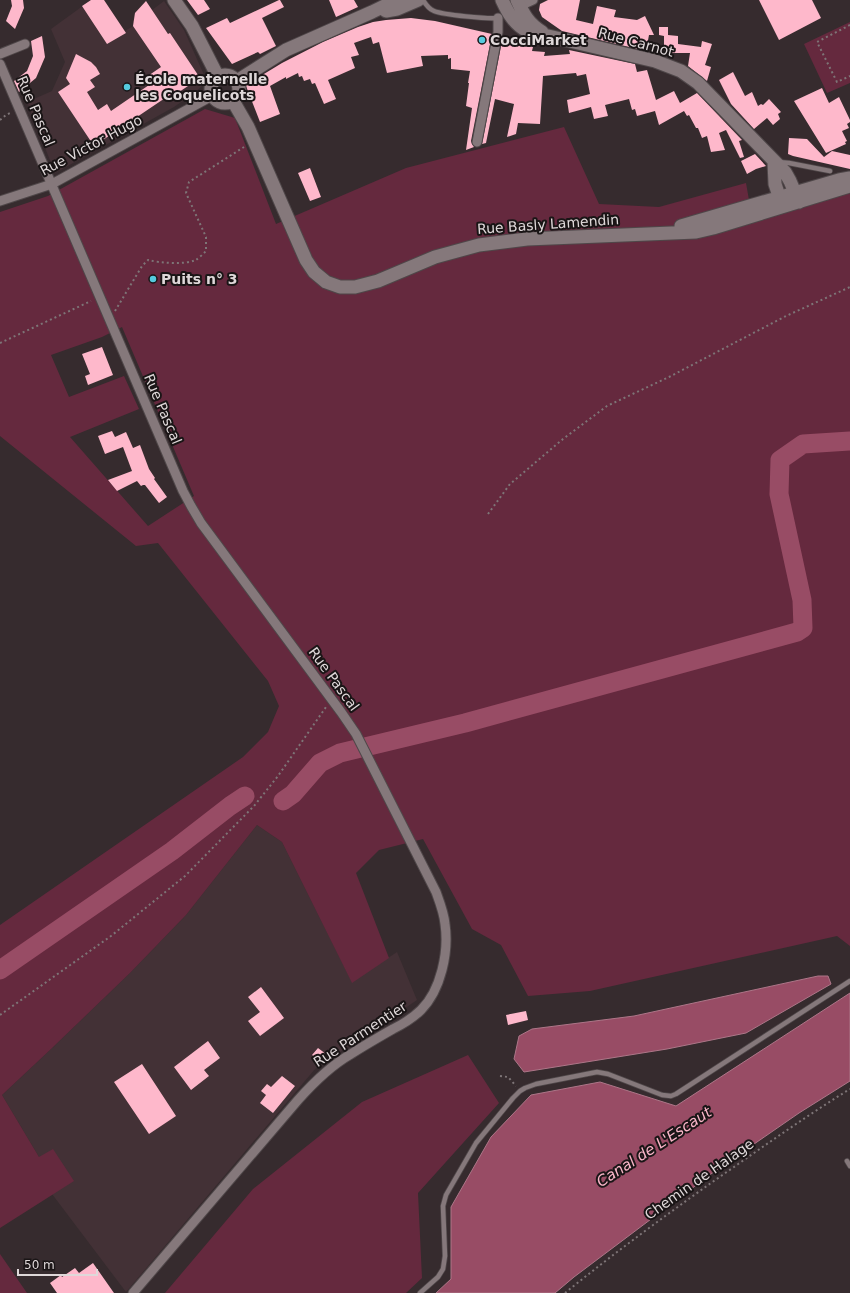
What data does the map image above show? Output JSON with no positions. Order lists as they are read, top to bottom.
{
  "streets": {
    "street": [
      "Rue Carnot",
      "Rue Pascal",
      "Rue Victor Hugo",
      "Rue Basly Lamendin",
      "Rue Parmentier"
    ],
    "path": ["Chemin de Halage"]
  },
  "crossings": [
    ["Rue Carnot", "Rue Basly Lamendin"],
    ["Rue Pascal", "Rue Victor Hugo"],
    ["Rue Pascal", "Rue Parmentier"],
    ["Rue Victor Hugo", "Rue Basly Lamendin"]
  ],
  "water": ["Canal de L'Escaut"],
  "places": ["CocciMarket", "École maternelle les Coquelicots", "Puits n° 3"],
  "scale_bar": "50 m"
}
